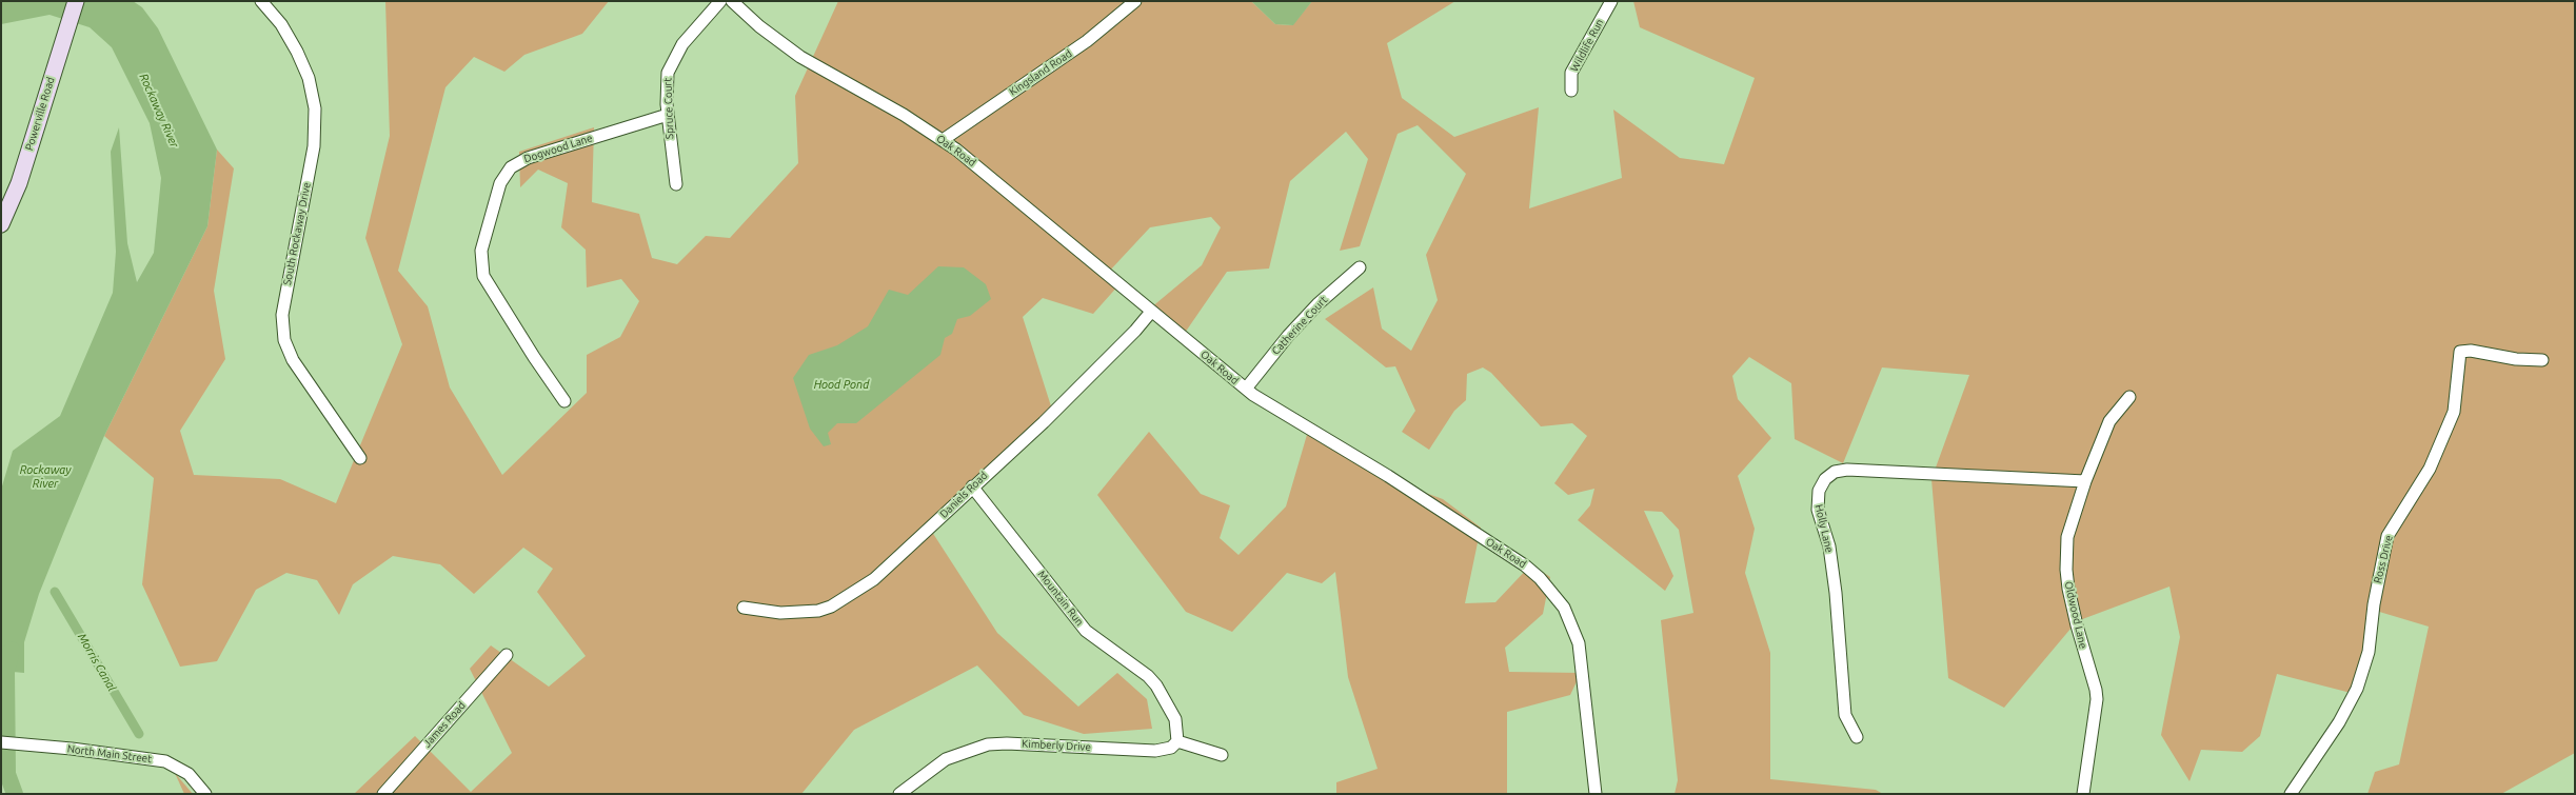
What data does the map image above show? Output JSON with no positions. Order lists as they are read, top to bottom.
{
  "streets": {
    "main road": ["Powerville Road"],
    "street": [
      "Wildlife Run",
      "Kingsland Road",
      "Spruce Court",
      "Dogwood Lane",
      "Oak Road",
      "South Rockaway Drive",
      "Catherine Court",
      "Daniels Road",
      "Holly Lane",
      "Ross Drive",
      "Mountain Run",
      "Oldwood Lane",
      "James Road",
      "Kimberly Drive",
      "North Main Street"
    ]
  },
  "crossings": [
    ["Kingsland Road", "Oak Road"],
    ["Spruce Court", "Dogwood Lane"],
    ["Oak Road", "Catherine Court"],
    ["Oak Road", "Daniels Road"],
    ["Daniels Road", "Mountain Run"],
    ["Holly Lane", "Oldwood Lane"],
    ["Mountain Run", "Kimberly Drive"]
  ],
  "water": ["Rockaway River", "Hood Pond", "Morris Canal"]
}
